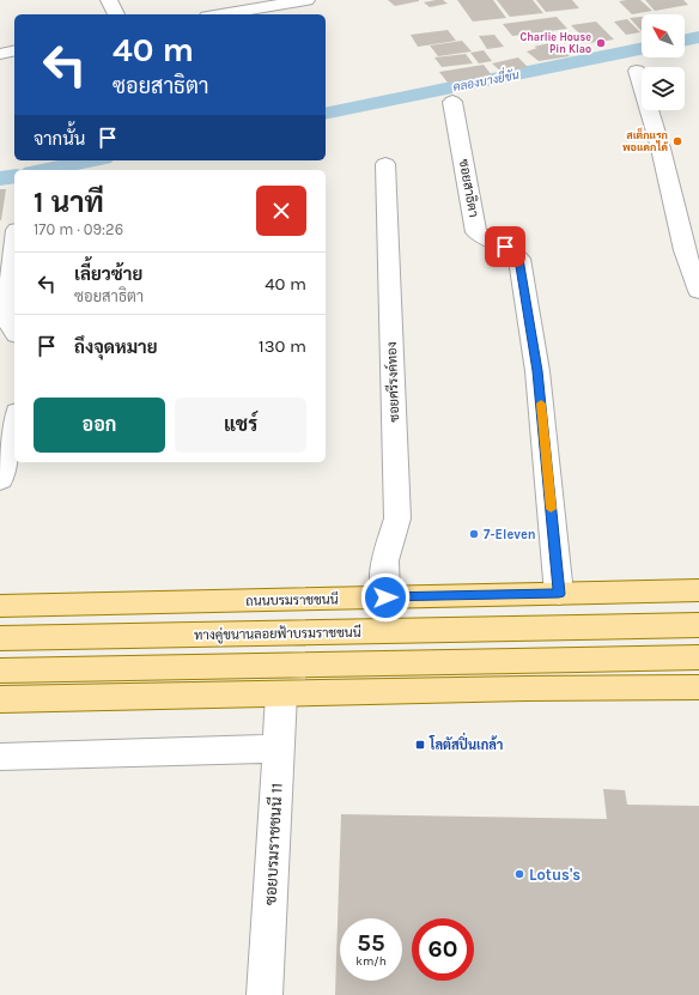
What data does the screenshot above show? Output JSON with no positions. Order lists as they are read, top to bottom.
{
  "streets": {
    "main road": ["ถนนบรมราชชนนี", "ทางคู่ขนานลอยฟ้าบรมราชชนนี"],
    "street": ["ซอยสาธิตา", "ซอยศรีรงค์ทอง", "ซอยบรมราชชนนี 11"]
  },
  "crossings": [
    ["ซอยสาธิตา", "ถนนบรมราชชนนี"],
    ["ซอยศรีรงค์ทอง", "ถนนบรมราชชนนี"]
  ],
  "water": ["คลองบางยี่ขัน"],
  "places": {
    "other": [
      "Charlie House Pin Klao",
      "สเต็กแรก พอแดกได้",
      "7-Eleven",
      "Lotus's"
    ],
    "transit": ["โลตัสปิ่นเกล้า"]
  },
  "north": "top left",
  "page": {
    "turn": ["40 m", "ซอยสาธิตา"],
    "then": "จากนั้น",
    "heading": ["1 นาที", "170 m · 09:26"],
    "list": [
      {
        "name": "เลี้ยวซ้าย",
        "note": "ซอยสาธิตา",
        "value": "40 m"
      },
      {
        "name": "ถึงจุดหมาย",
        "value": "130 m"
      }
    ],
    "buttons": ["ออก", "แชร์"],
    "speed": "55 km/h",
    "limit": "60"
  }
}
